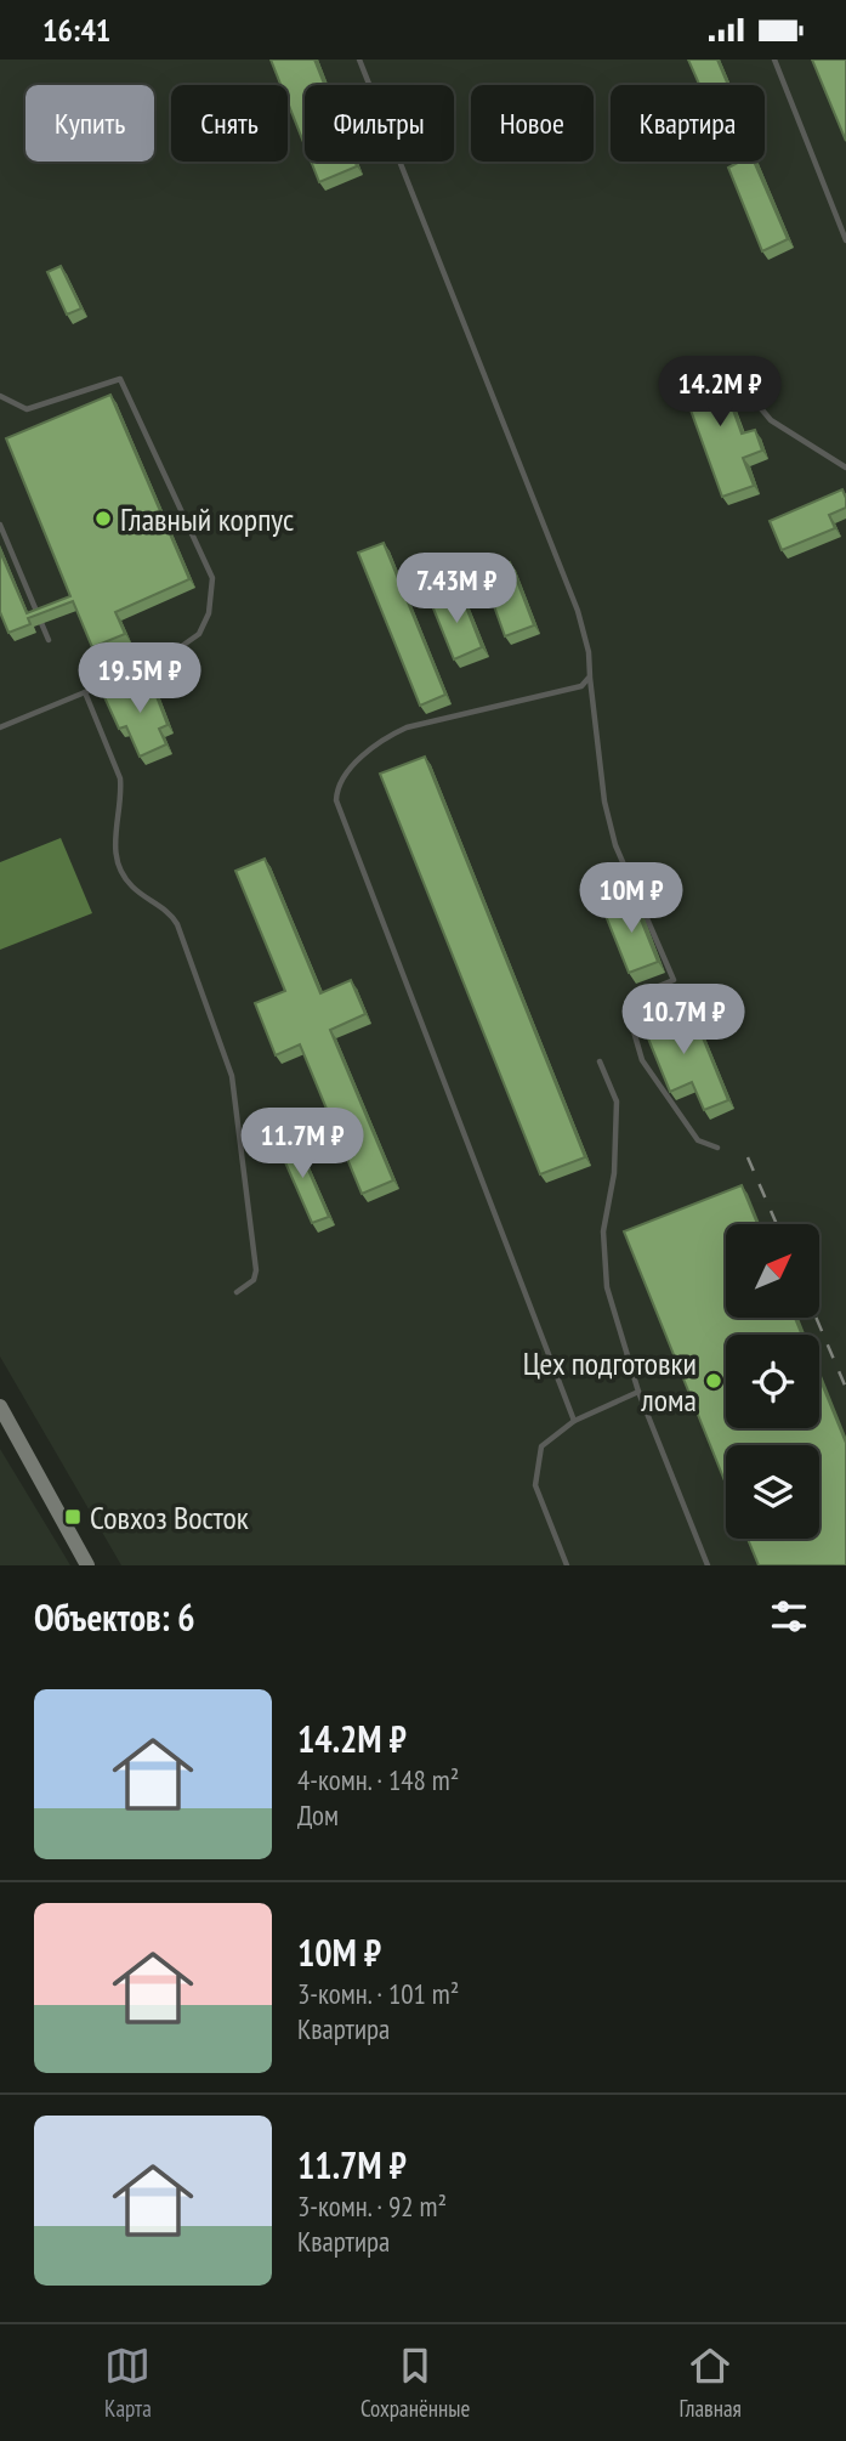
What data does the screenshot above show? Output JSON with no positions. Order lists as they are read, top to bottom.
{
  "places": {
    "other": ["Главный корпус", "Цех подготовки лома"],
    "transit": ["Совхоз Восток"]
  },
  "north": "top right",
  "page": {
    "status": "16:41",
    "chip": [
      "Купить",
      "Снять",
      "Фильтры",
      "Новое",
      "Квартира"
    ],
    "price": [
      "14.2M ₽",
      "7.43M ₽",
      "19.5M ₽",
      "10M ₽",
      "10.7M ₽",
      "11.7M ₽"
    ],
    "heading": "Объектов: 6",
    "list": [
      {
        "name": "14.2M ₽",
        "note": "4-комн. · 148 m² · Дом"
      },
      {
        "name": "10M ₽",
        "note": "3-комн. · 101 m² · Квартира"
      },
      {
        "name": "11.7M ₽",
        "note": "3-комн. · 92 m² · Квартира"
      }
    ],
    "tabs": ["Карта", "Сохранённые", "Главная"]
  }
}
